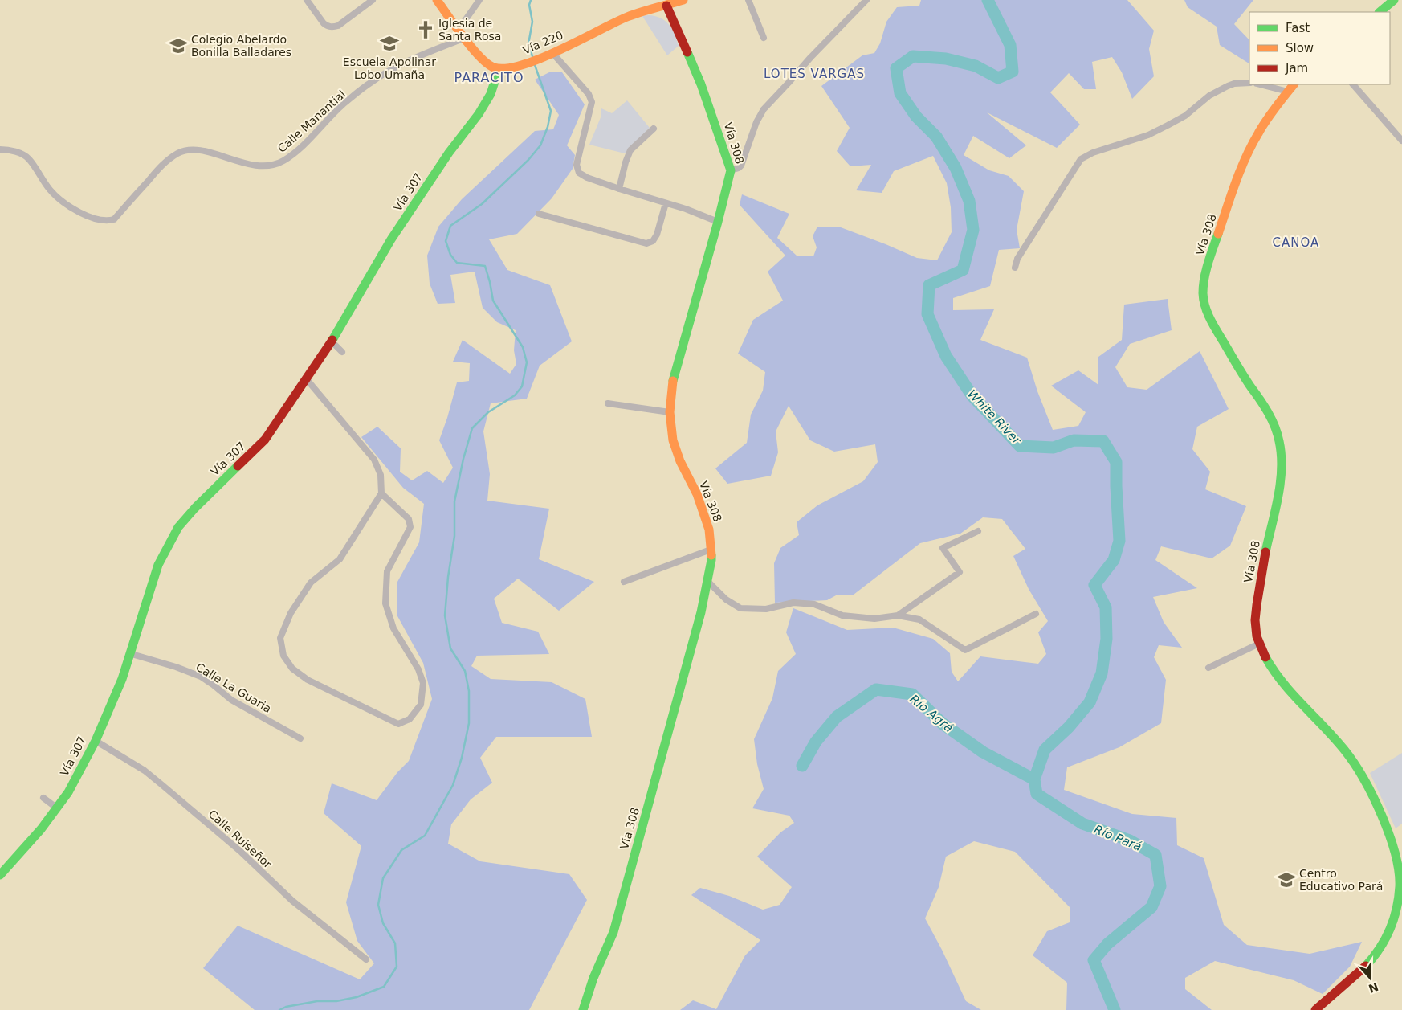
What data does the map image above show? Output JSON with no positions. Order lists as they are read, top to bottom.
{
  "streets": {
    "street": [
      "Vía 220",
      "Calle Manantial",
      "Vía 308",
      "Vía 307",
      "Calle La Guaria",
      "Calle Ruiseñor"
    ]
  },
  "crossings": [
    ["Vía 220", "Vía 308"],
    ["Vía 220", "Vía 307"],
    ["Vía 307", "Calle La Guaria"],
    ["Vía 307", "Calle Ruiseñor"]
  ],
  "districts": ["LOTES VARGAS", "PARACITO", "CANOA"],
  "water": ["White River", "Río Agrá", "Río Pará"],
  "places": {
    "church": ["Iglesia de Santa Rosa"],
    "school or university": ["Escuela Apolinar Lobo Umaña", "Colegio Abelardo Bonilla Balladares", "Centro Educativo Pará"]
  },
  "legend": ["Fast", "Slow", "Jam"],
  "north": "bottom"
}
